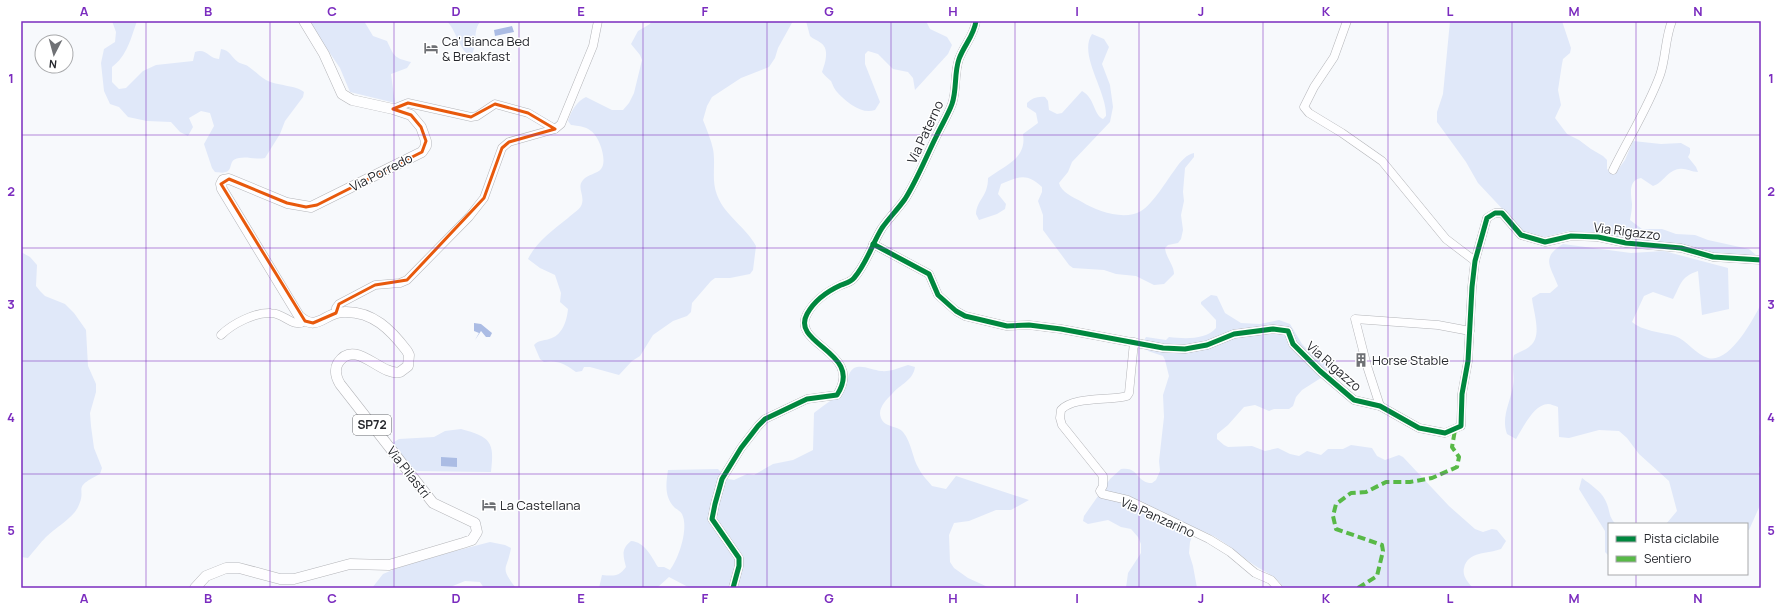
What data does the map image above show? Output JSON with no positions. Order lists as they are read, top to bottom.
{
  "streets": {
    "main road": ["Via Porredo", "SP72", "Via Pilastri"],
    "street": ["Via Paterno", "Via Rigazzo", "Via Panzarino"]
  },
  "crossings": [
    ["Via Paterno", "Via Rigazzo"],
    ["Via Porredo", "Via Pilastri"],
    ["Via Rigazzo", "Via Panzarino"]
  ],
  "places": {
    "hotel": ["Ca' Bianca Bed & Breakfast", "La Castellana"],
    "building": ["Horse Stable"]
  },
  "legend": ["Pista ciclabile", "Sentiero"],
  "north": "bottom",
  "grid": {
    "columns": [
      "A",
      "B",
      "C",
      "D",
      "E",
      "F",
      "G",
      "H",
      "I",
      "J",
      "K",
      "L",
      "M",
      "N"
    ],
    "rows": [
      "1",
      "2",
      "3",
      "4",
      "5"
    ]
  }
}
